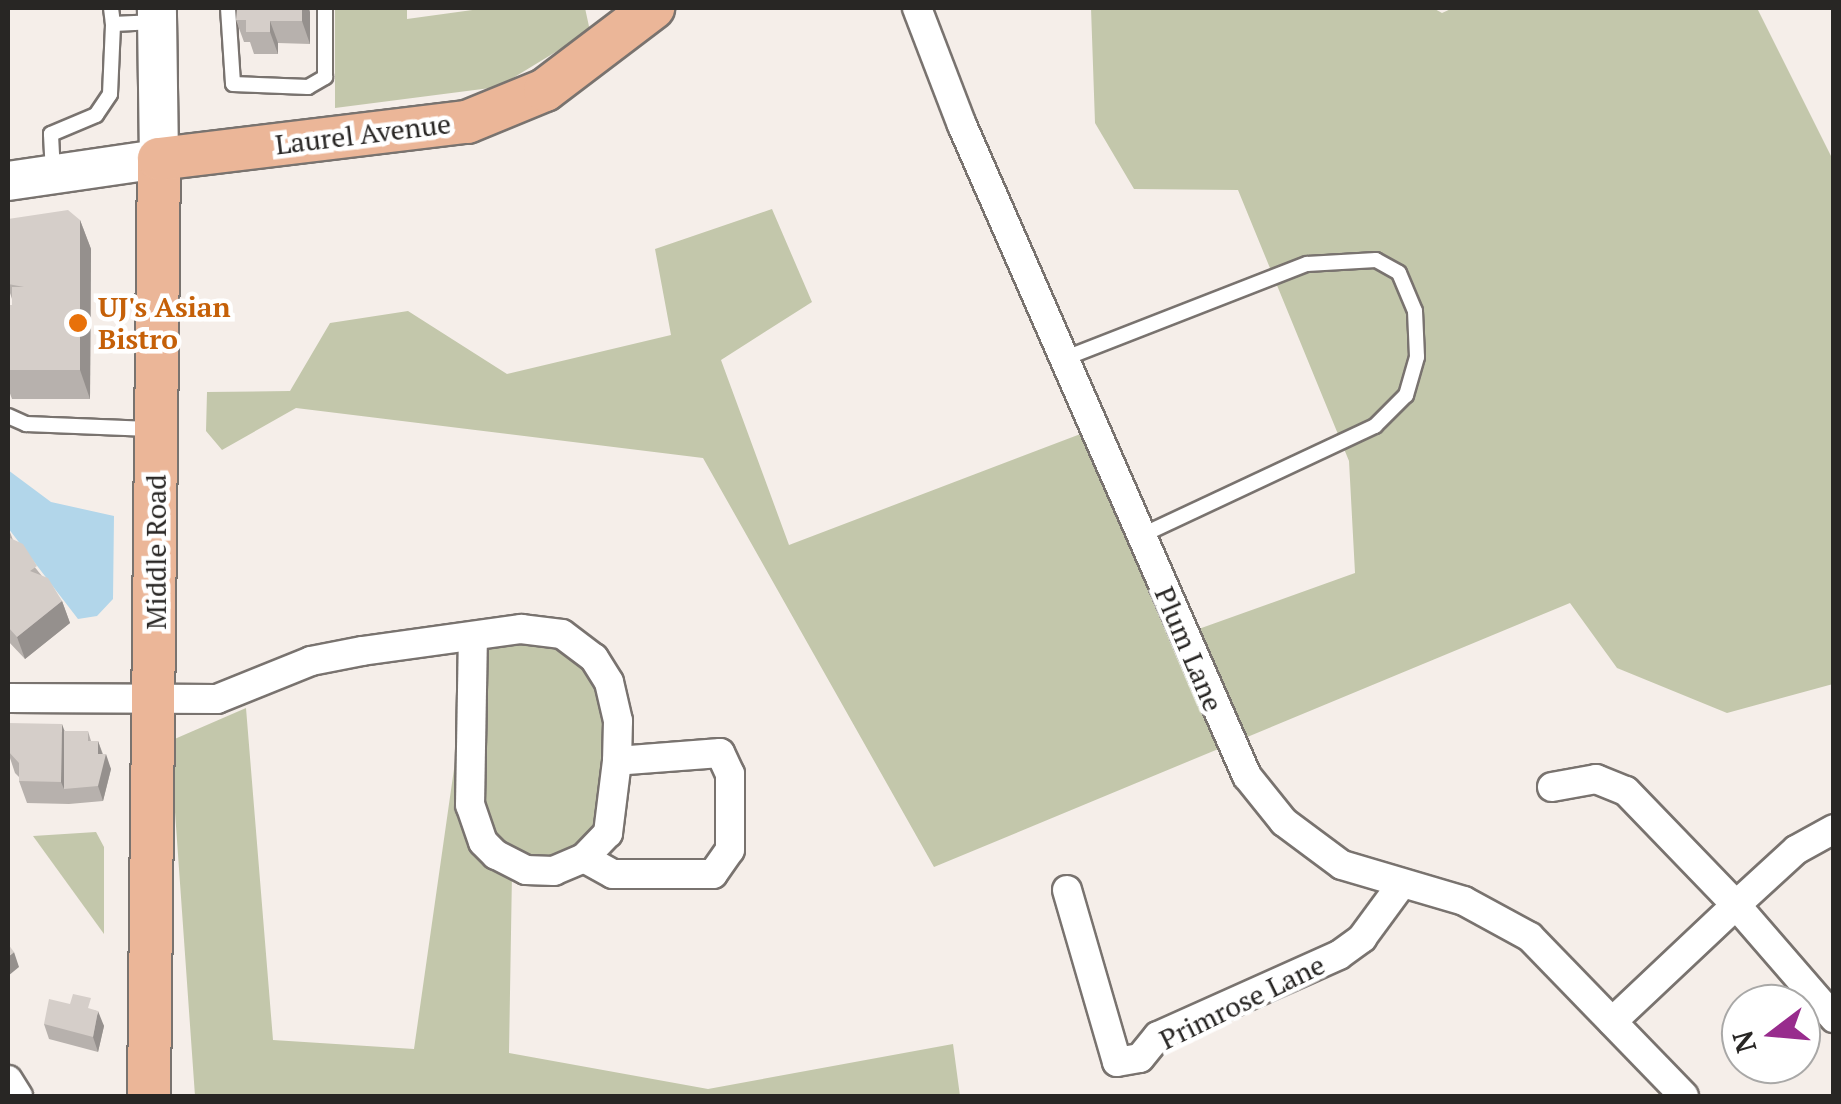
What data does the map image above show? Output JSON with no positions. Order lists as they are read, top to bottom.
{
  "streets": {
    "main road": ["Laurel Avenue", "Middle Road"],
    "street": ["Plum Lane", "Primrose Lane"]
  },
  "crossings": [
    ["Laurel Avenue", "Middle Road"],
    ["Plum Lane", "Primrose Lane"]
  ],
  "places": ["UJ's Asian Bistro"],
  "north": "left"
}
